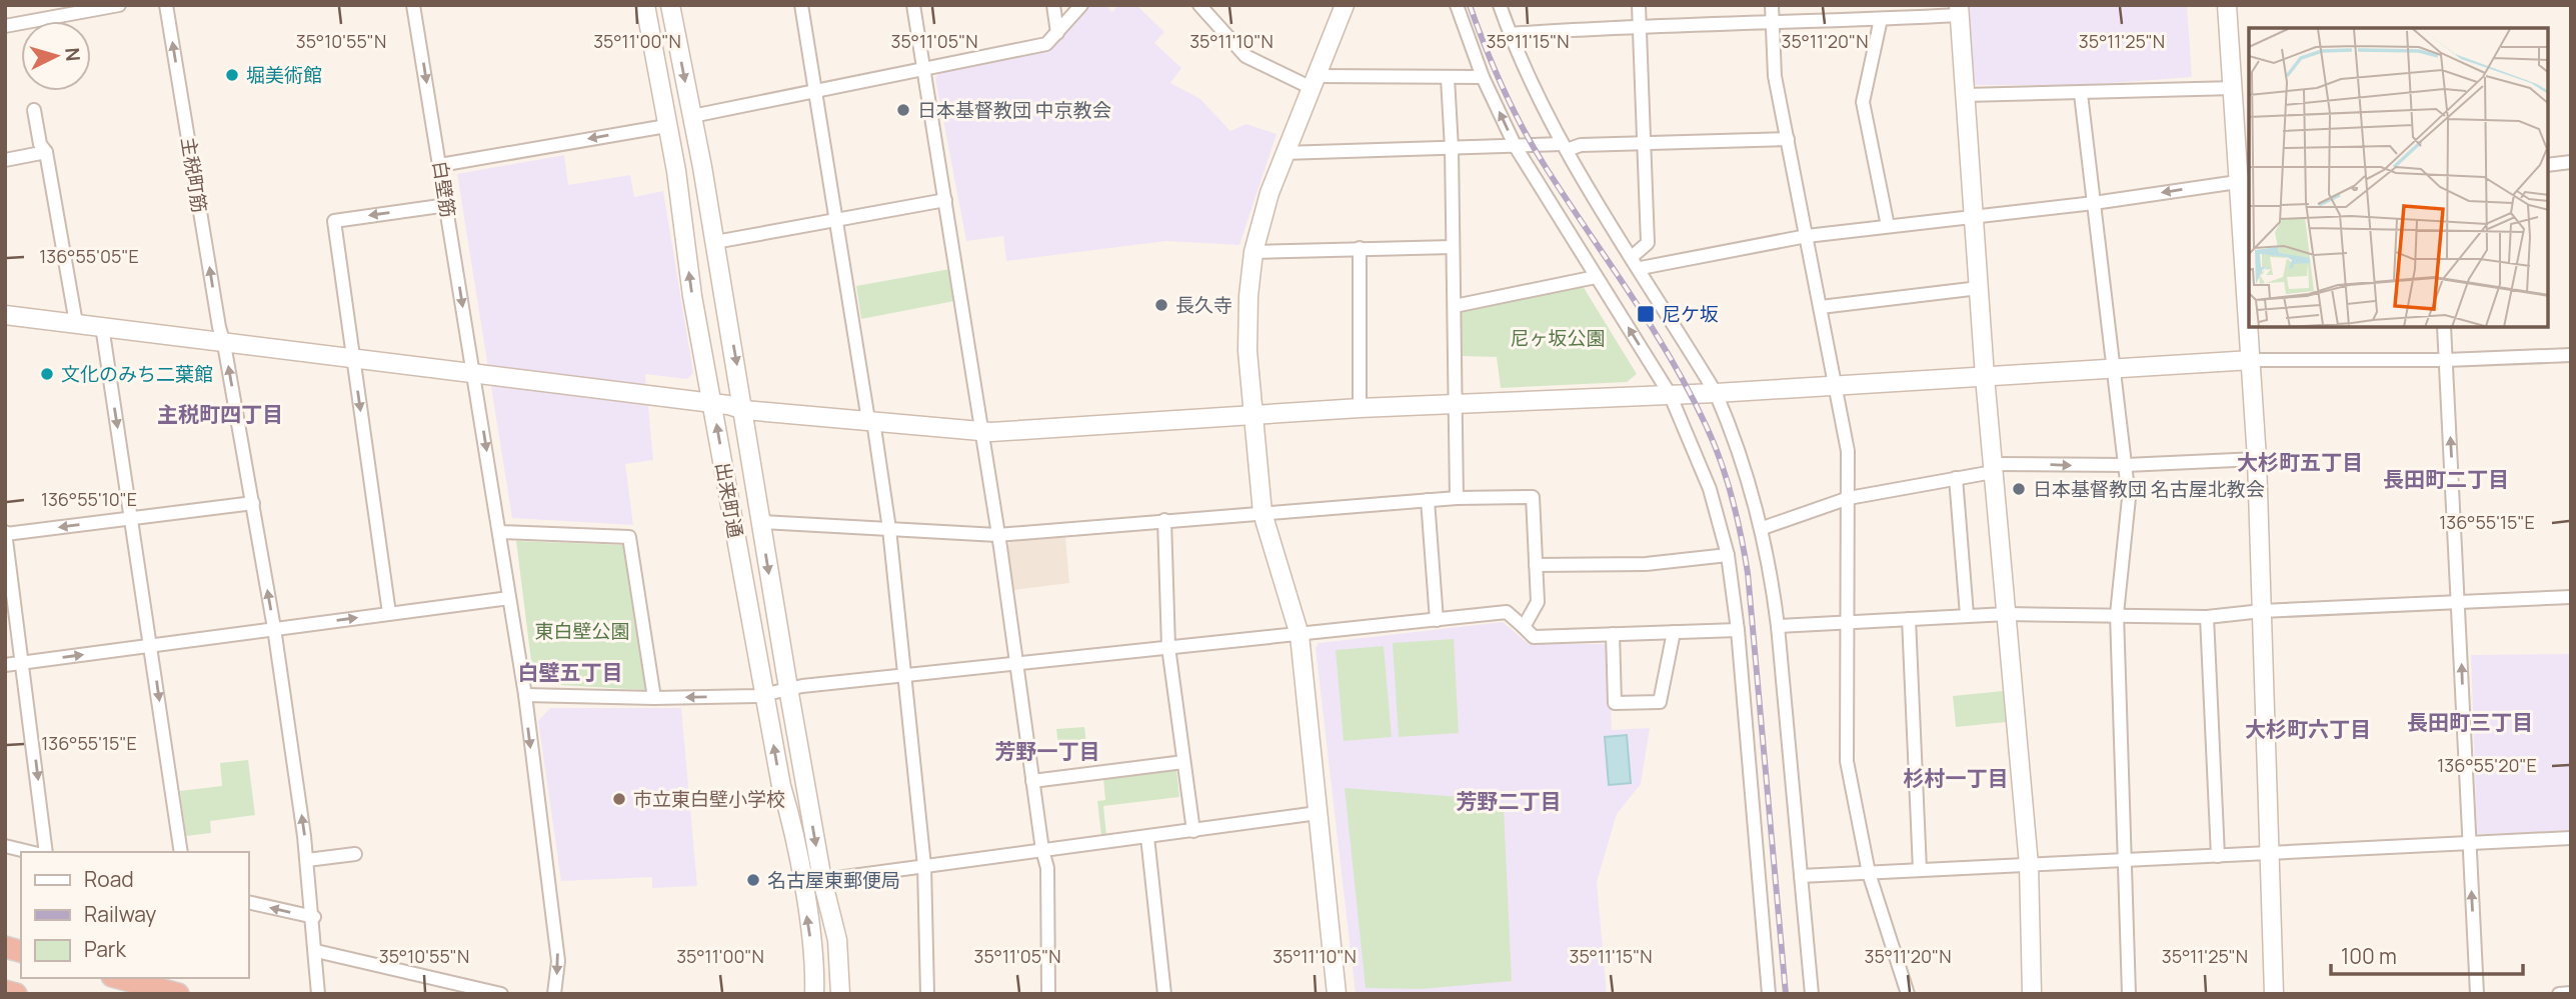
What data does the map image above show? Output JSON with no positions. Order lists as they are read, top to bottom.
{
  "streets": {
    "street": ["主税町筋", "白壁筋", "出来町通"]
  },
  "one_way": ["主税町筋", "白壁筋"],
  "districts": [
    "主税町四丁目",
    "大杉町五丁目",
    "長田町二丁目",
    "白壁五丁目",
    "長田町三丁目",
    "大杉町六丁目",
    "芳野一丁目",
    "杉村一丁目",
    "芳野二丁目"
  ],
  "parks": ["尼ヶ坂公園", "東白壁公園"],
  "places": {
    "other": [
      "堀美術館",
      "日本基督教団 中京教会",
      "長久寺",
      "文化のみち二葉館",
      "日本基督教団 名古屋北教会",
      "市立東白壁小学校",
      "名古屋東郵便局"
    ],
    "transit": ["尼ケ坂"]
  },
  "legend": ["Road", "Railway", "Park"],
  "scale_bar": "100 m",
  "north": "right",
  "coordinates": [
    "35°10'55\"N",
    "35°11'00\"N",
    "35°11'05\"N",
    "35°11'10\"N",
    "35°11'15\"N",
    "35°11'20\"N",
    "35°11'25\"N",
    "136°55'05\"E",
    "136°55'10\"E",
    "136°55'15\"E",
    "136°55'20\"E"
  ]
}
